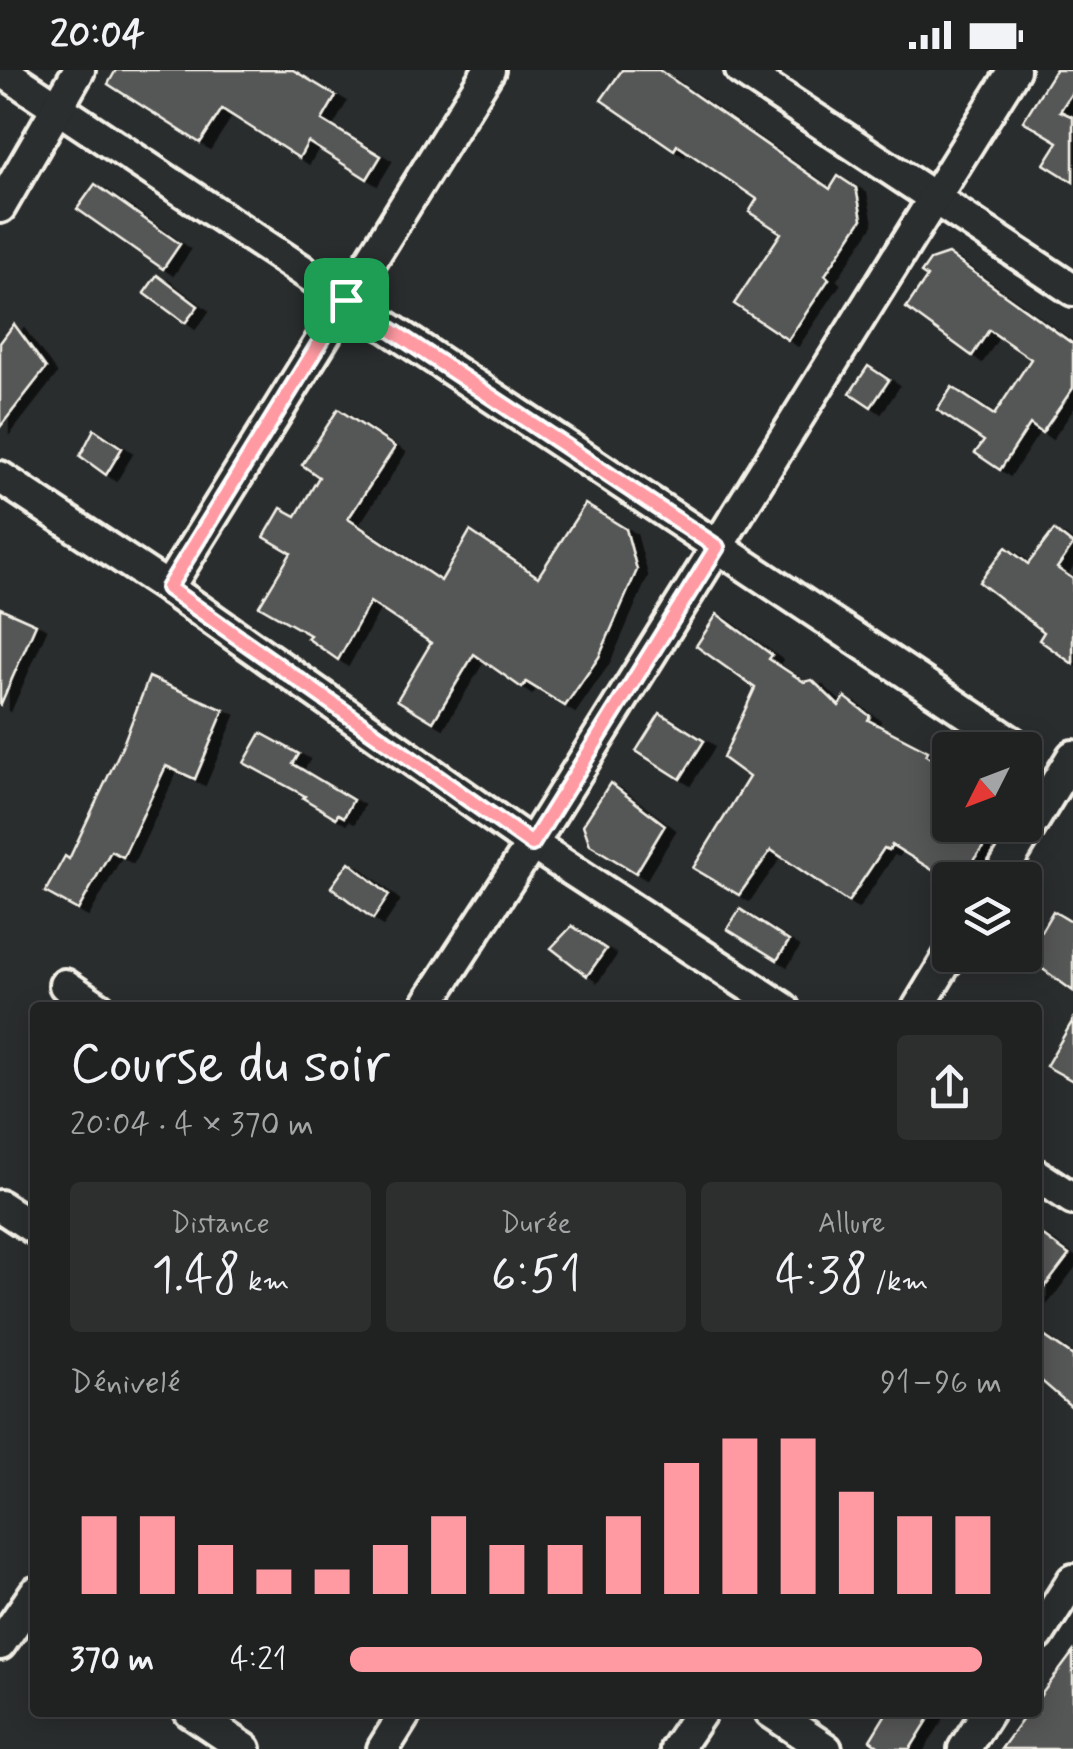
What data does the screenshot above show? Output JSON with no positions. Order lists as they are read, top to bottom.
{
  "north": "bottom left",
  "page": {
    "status": "20:04",
    "heading": ["Course du soir", "20:04 · 4 × 370 m"],
    "stats": [
      ["Distance", "1.48 km"],
      ["Durée", "6:51"],
      ["Allure", "4:38 /km"]
    ],
    "chart": ["Dénivelé", "91–96 m"],
    "list": [
      {
        "name": "370 m",
        "note": "4:21"
      }
    ]
  }
}
